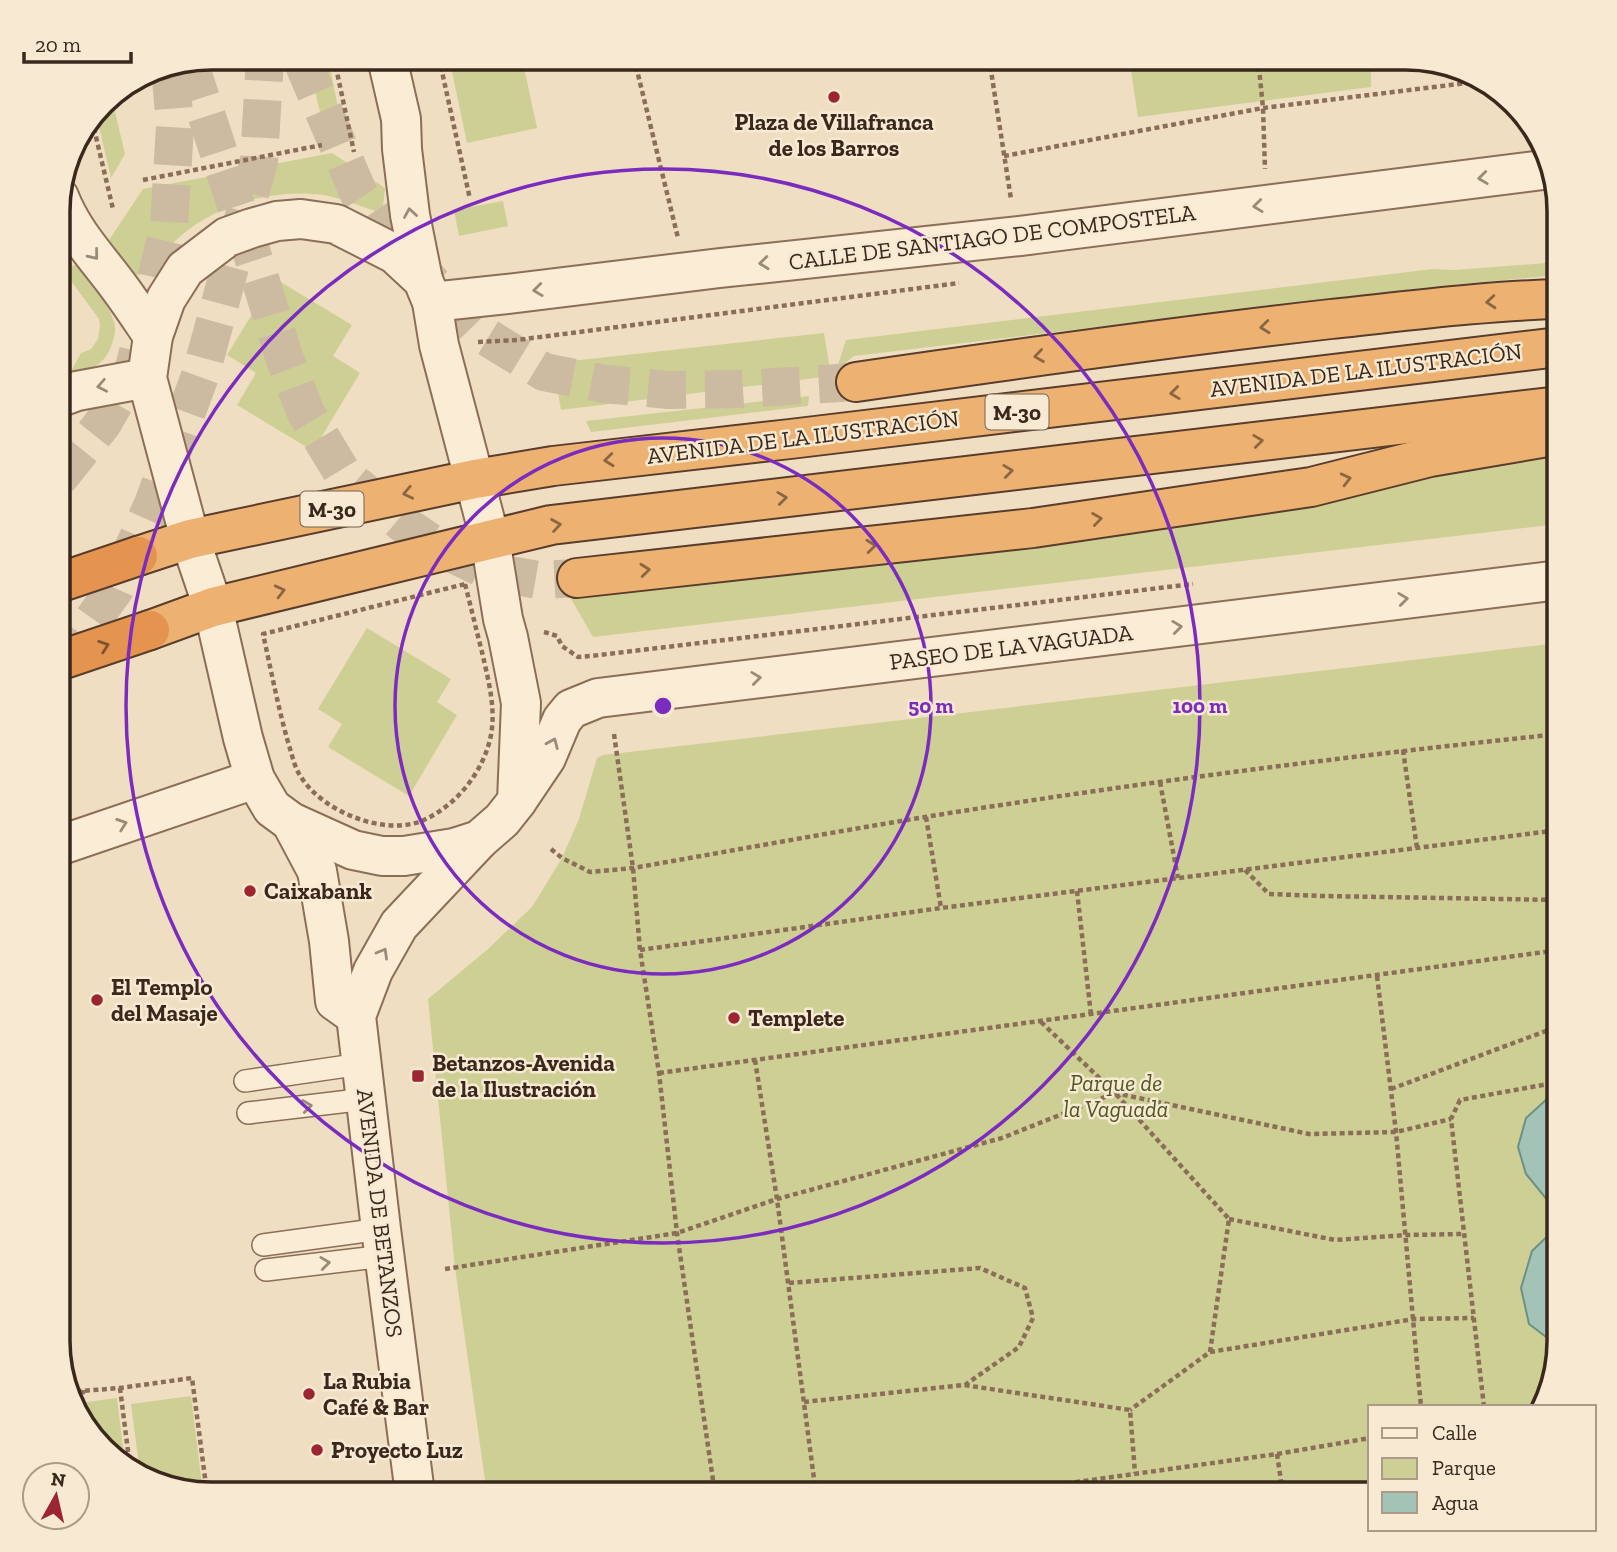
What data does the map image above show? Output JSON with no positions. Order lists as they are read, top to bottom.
{
  "streets": {
    "highway": ["AVENIDA DE LA ILUSTRACIÓN", "M-30"],
    "street": ["CALLE DE SANTIAGO DE COMPOSTELA", "PASEO DE LA VAGUADA", "AVENIDA DE BETANZOS"]
  },
  "crossings": [
    ["PASEO DE LA VAGUADA", "AVENIDA DE BETANZOS"]
  ],
  "one_way": ["CALLE DE SANTIAGO DE COMPOSTELA", "PASEO DE LA VAGUADA"],
  "parks": ["Parque de la Vaguada"],
  "places": {
    "other": [
      "Plaza de Villafranca de los Barros",
      "Caixabank",
      "El Templo del Masaje",
      "Templete",
      "La Rubia Café & Bar",
      "Proyecto Luz"
    ],
    "transit": ["Betanzos-Avenida de la Ilustración"]
  },
  "legend": ["Calle", "Parque", "Agua"],
  "scale_bar": "20 m",
  "north": "top",
  "rings": ["50 m", "100 m"]
}
